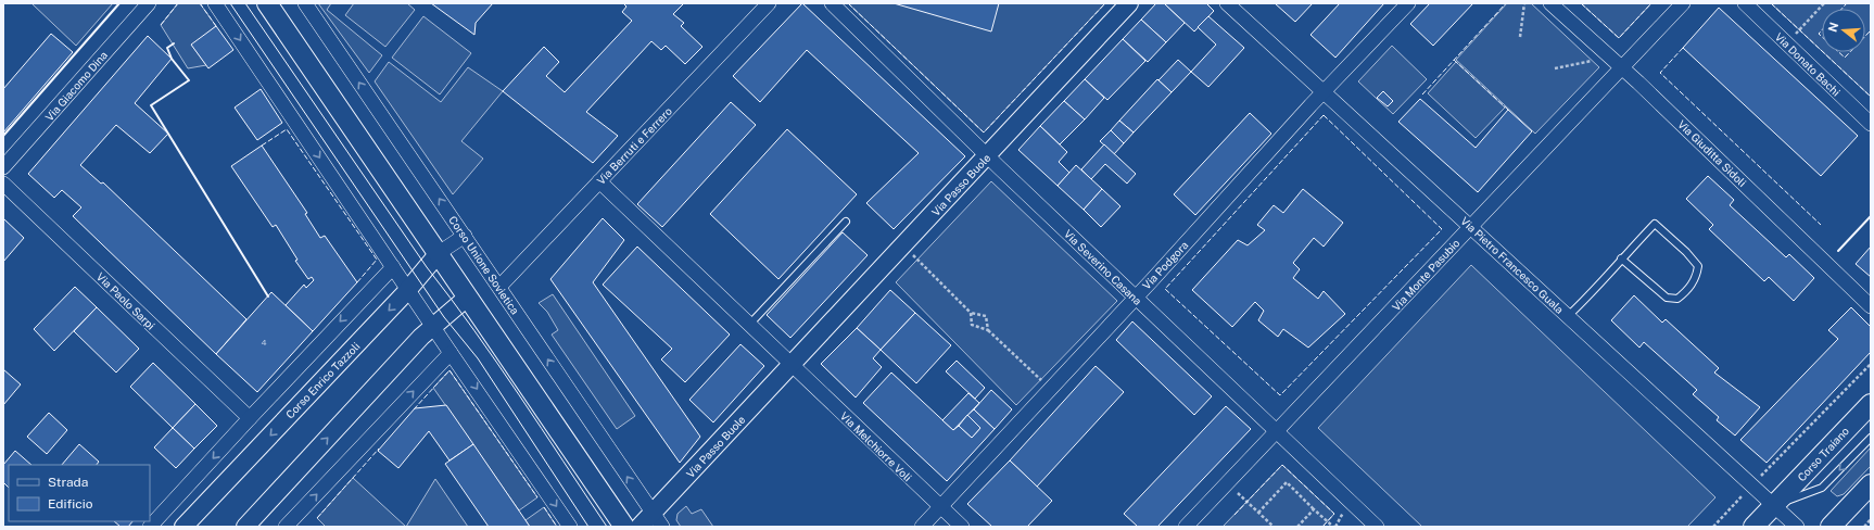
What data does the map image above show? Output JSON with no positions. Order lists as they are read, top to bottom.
{
  "streets": {
    "main road": ["Corso Traiano"],
    "street": [
      "Via Donato Bachi",
      "Via Giacomo Dina",
      "Via Berruti e Ferrero",
      "Via Giuditta Sidoli",
      "Via Passo Buole",
      "Corso Unione Sovietica",
      "Via Podgora",
      "Via Pietro Francesco Guala",
      "Via Severino Casana",
      "Via Monte Pasubio",
      "Via Paolo Sarpi",
      "Corso Enrico Tazzoli",
      "Via Melchiorre Voli"
    ]
  },
  "crossings": [
    ["Via Berruti e Ferrero", "Corso Unione Sovietica"],
    ["Via Giuditta Sidoli", "Via Monte Pasubio"],
    ["Via Passo Buole", "Corso Unione Sovietica"],
    ["Via Passo Buole", "Via Severino Casana"],
    ["Via Passo Buole", "Via Melchiorre Voli"],
    ["Corso Unione Sovietica", "Corso Enrico Tazzoli"],
    ["Via Podgora", "Via Pietro Francesco Guala"],
    ["Via Podgora", "Via Severino Casana"],
    ["Via Podgora", "Via Melchiorre Voli"],
    ["Via Pietro Francesco Guala", "Via Monte Pasubio"],
    ["Via Pietro Francesco Guala", "Corso Traiano"],
    ["Via Severino Casana", "Via Monte Pasubio"]
  ],
  "house_numbers": ["4"],
  "legend": ["Strada", "Edificio"],
  "north": "left"
}
